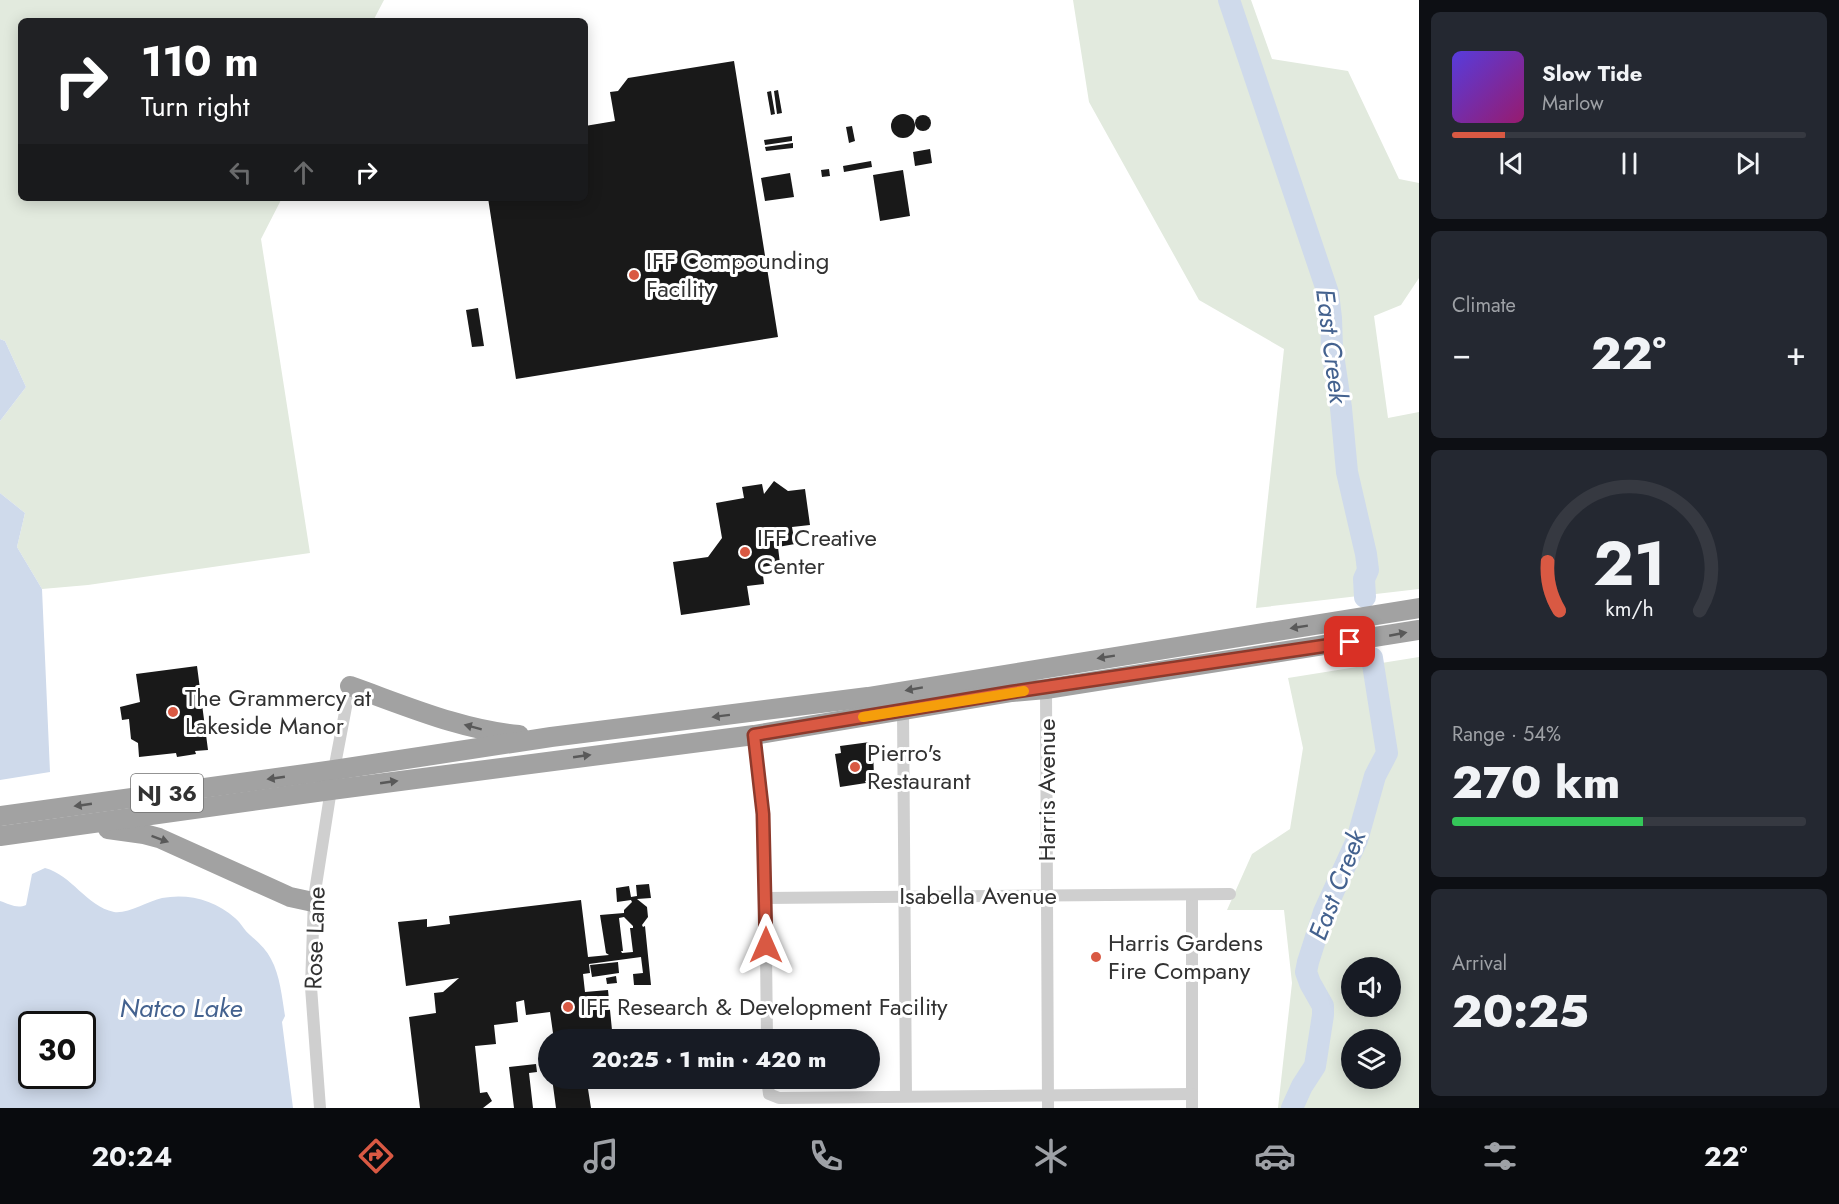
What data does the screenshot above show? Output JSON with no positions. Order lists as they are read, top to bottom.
{
  "streets": {
    "highway": ["NJ 36"],
    "street": ["Harris Avenue", "Isabella Avenue", "Rose Lane"]
  },
  "crossings": [
    ["Harris Avenue", "NJ 36"],
    ["Harris Avenue", "Isabella Avenue"],
    ["NJ 36", "Rose Lane"]
  ],
  "water": ["East Creek", "Natco Lake"],
  "places": [
    "IFF Compounding Facility",
    "IFF Creative Center",
    "The Grammercy at Lakeside Manor",
    "Pierro's Restaurant",
    "Harris Gardens Fire Company",
    "IFF Research & Development Facility"
  ],
  "page": {
    "turn": ["110 m", "Turn right"],
    "song": ["Slow Tide", "Marlow"],
    "tile": [
      "Climate",
      ["Range · 54%", "270 km"],
      ["Arrival", "20:25"]
    ],
    "heat": ["−", "22°", "+"],
    "limit": "30",
    "trip": "20:25 · 1 min · 420 m",
    "tabs": ["20:24", "22°"],
    "gauge": ["21", "km/h"]
  }
}
